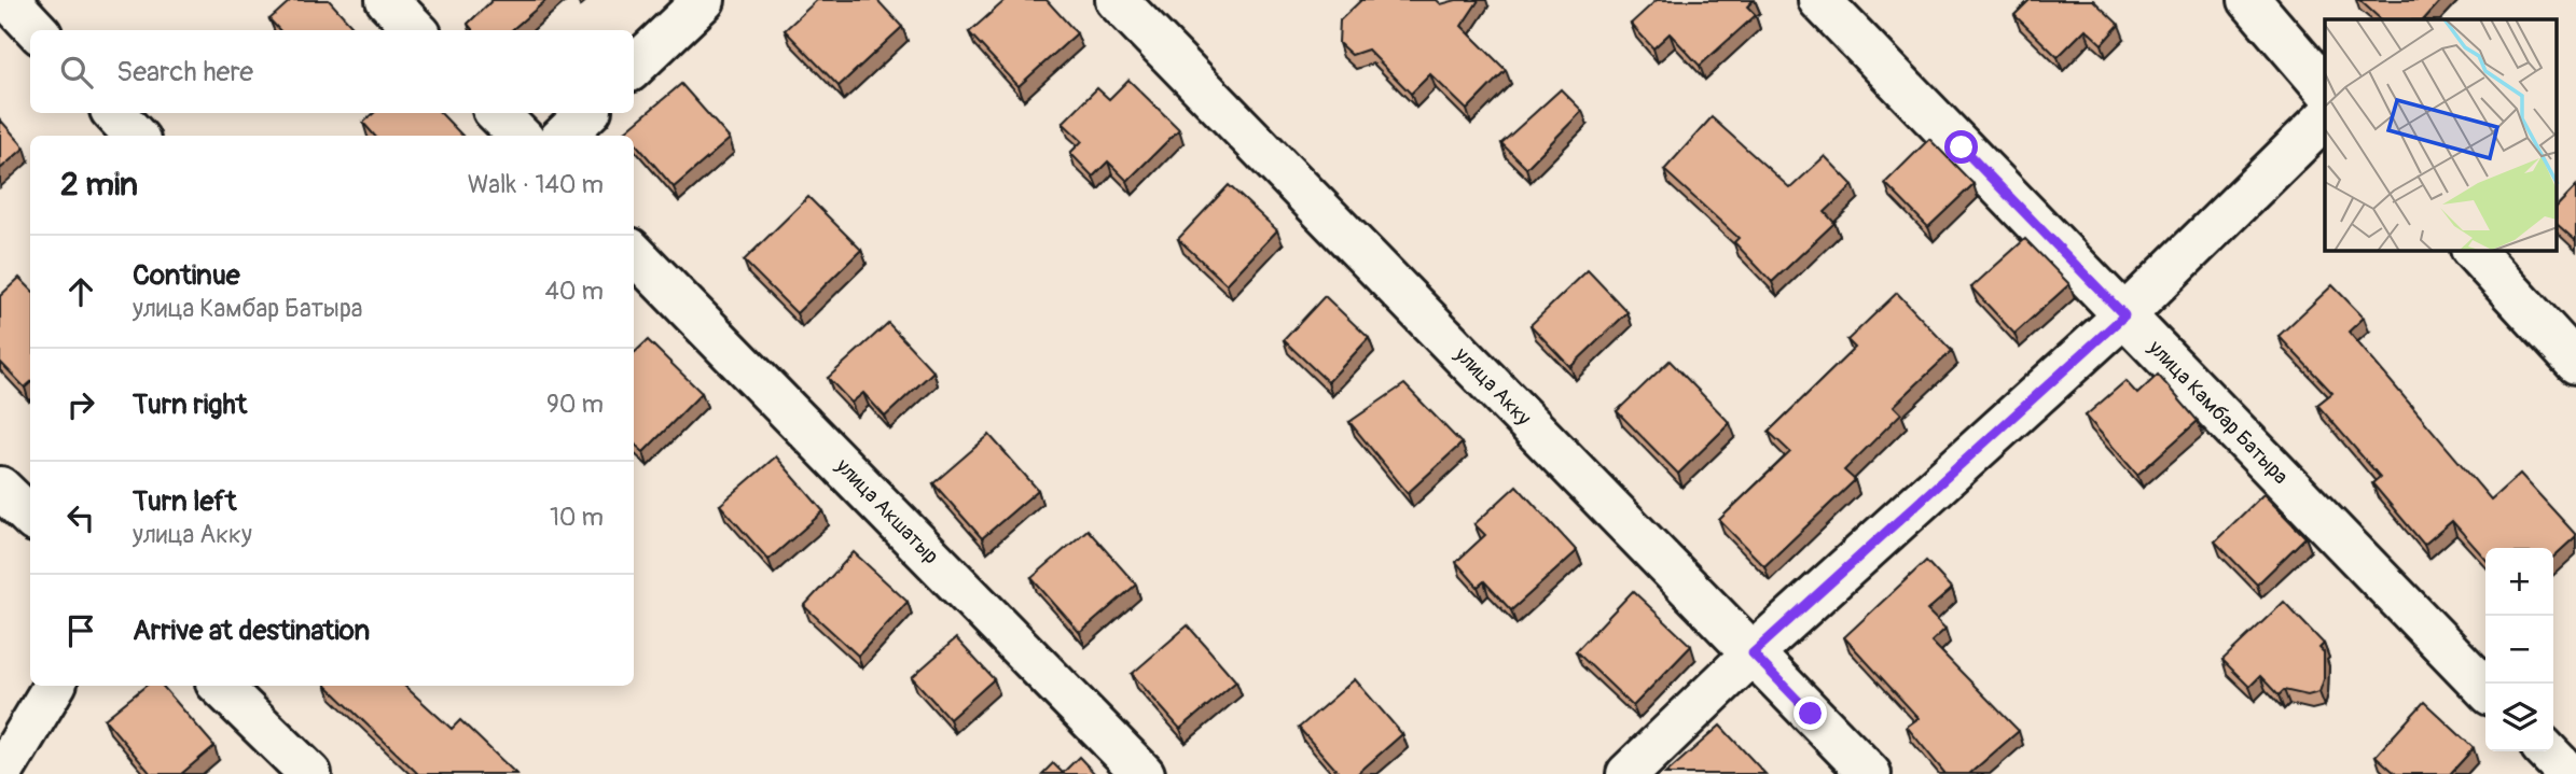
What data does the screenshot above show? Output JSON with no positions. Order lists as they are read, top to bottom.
{
  "streets": {
    "street": ["улица Акку", "улица Камбар Батыра", "улица Акшатыр"]
  },
  "page": {
    "search": "Search here",
    "heading": ["2 min", "Walk · 140 m"],
    "list": [
      ["Continue", "улица Камбар Батыра", "40 m"],
      ["Turn right", "90 m"],
      ["Turn left", "улица Акку", "10 m"],
      "Arrive at destination"
    ],
    "map_buttons": ["+", "−"]
  }
}
